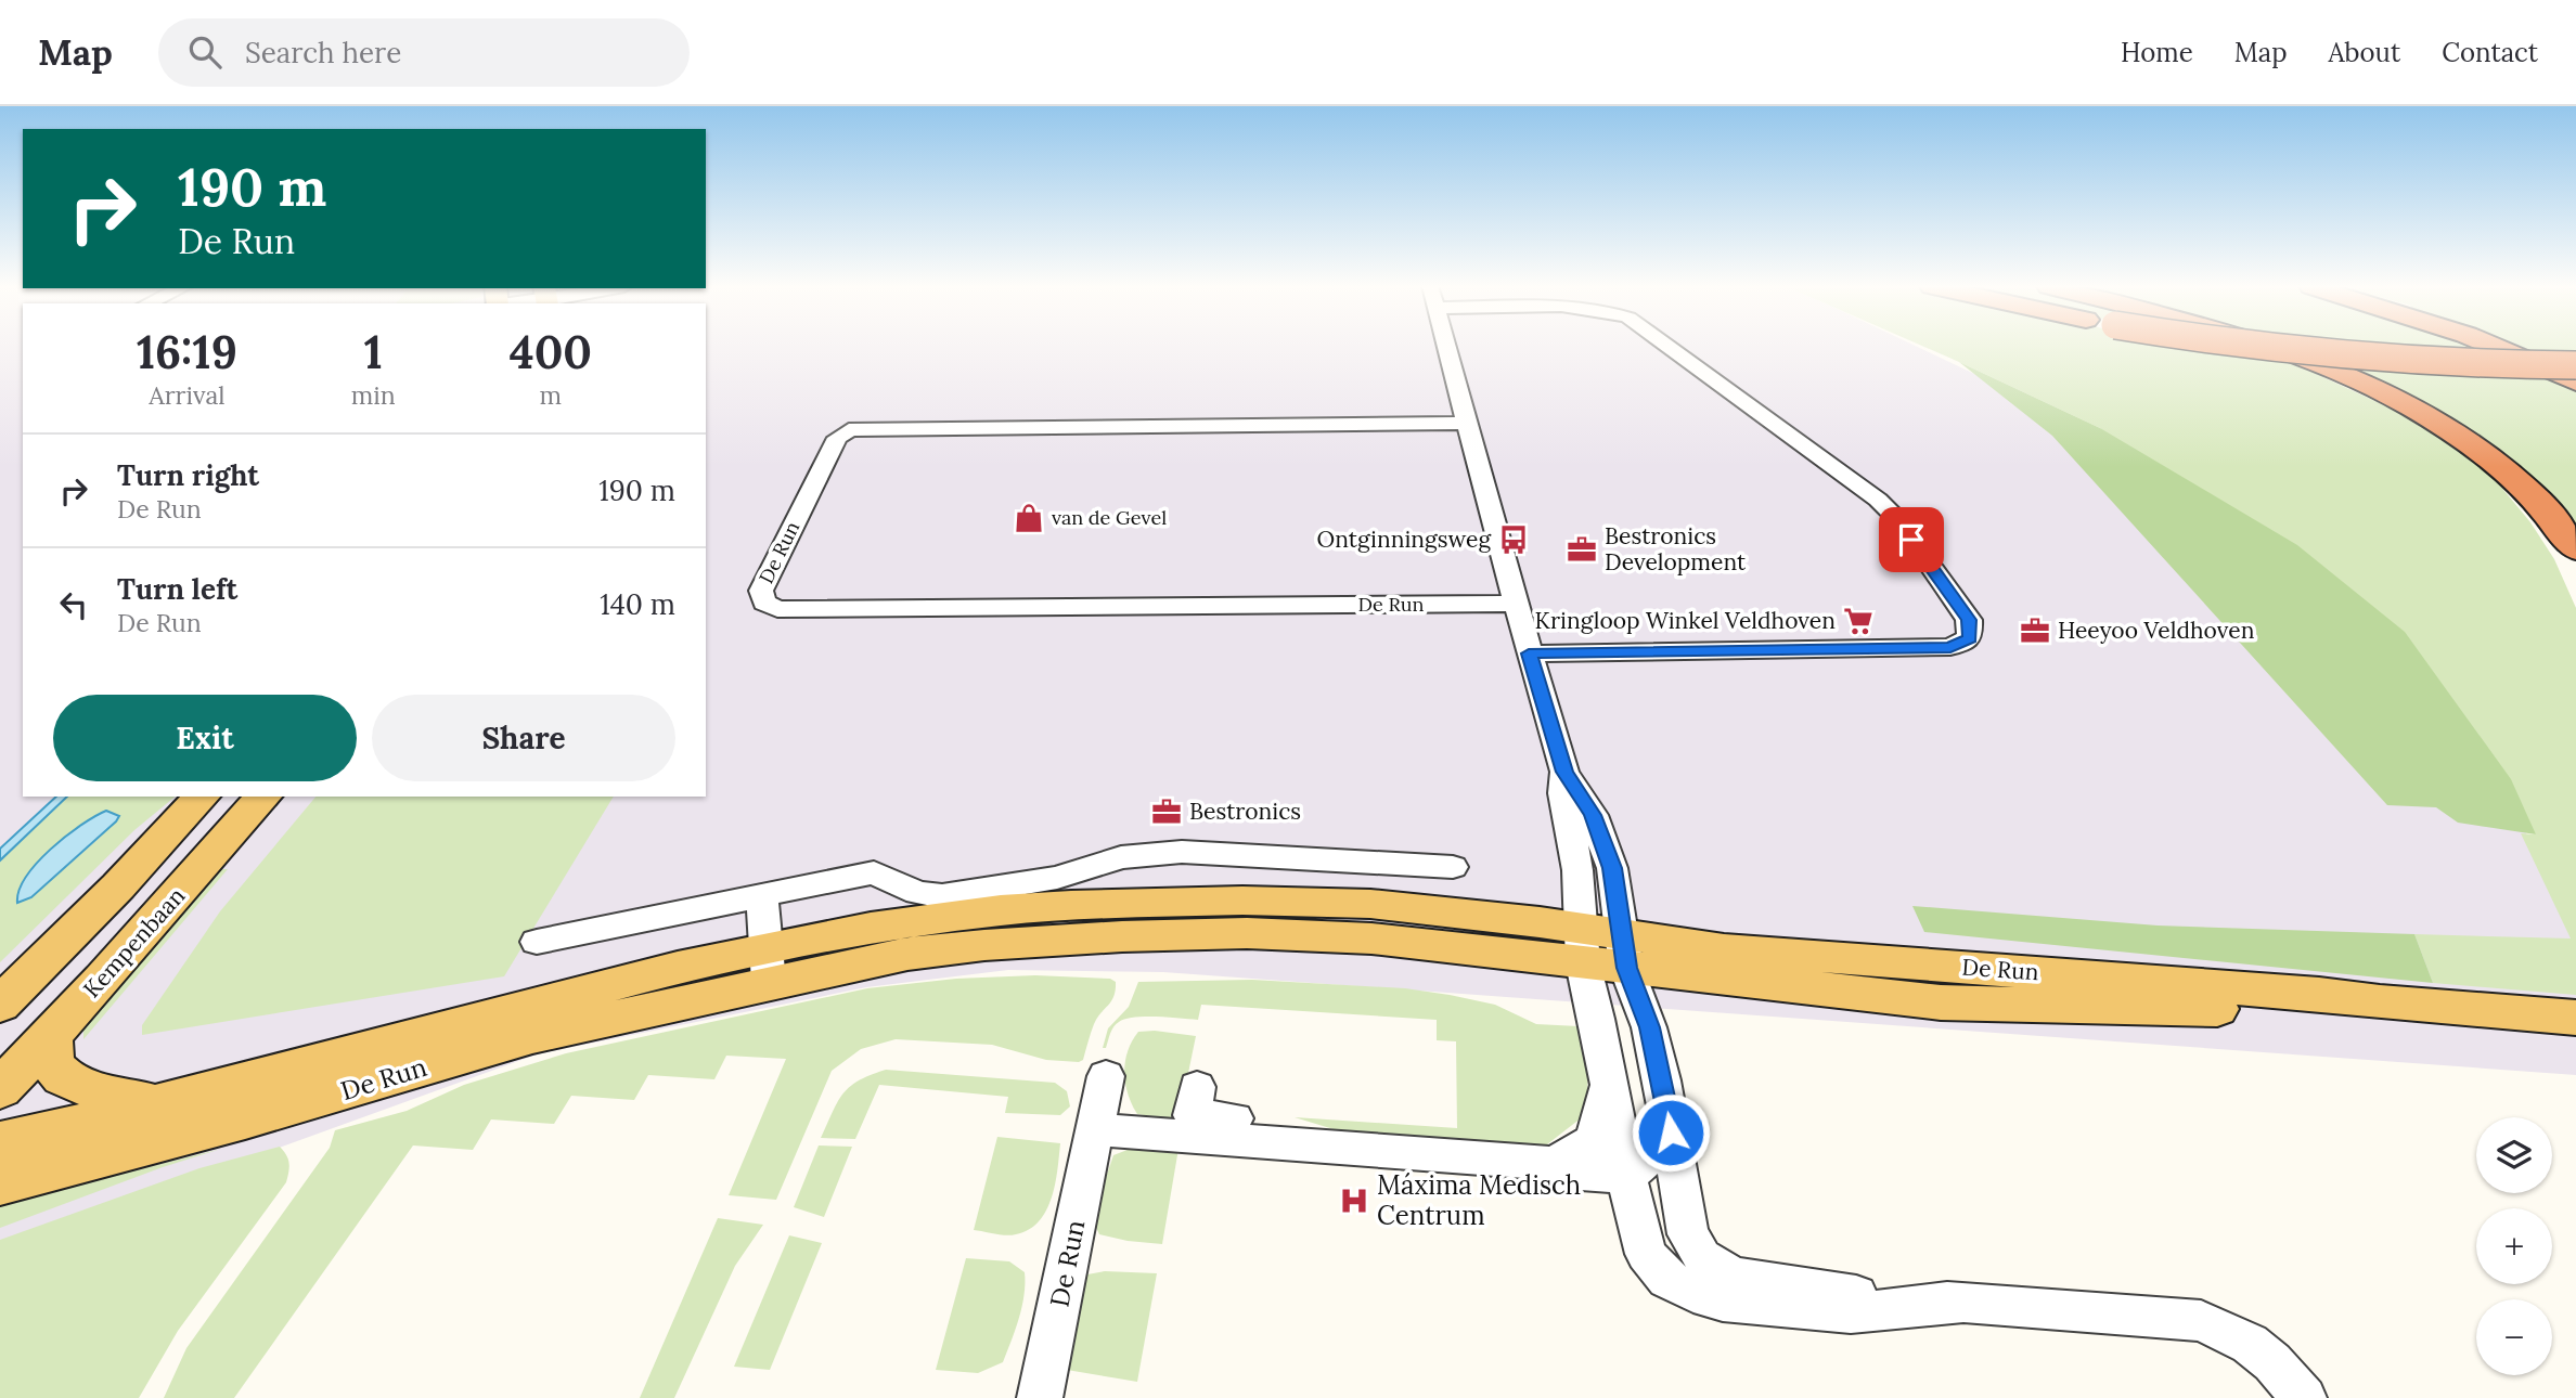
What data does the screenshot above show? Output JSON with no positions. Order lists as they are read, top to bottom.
{
  "streets": {
    "main road": ["De Run", "Kempenbaan"]
  },
  "places": {
    "shop": ["van de Gevel"],
    "bus stop": ["Ontginningsweg"],
    "office": ["Bestronics Development", "Heeyoo Veldhoven", "Bestronics"],
    "supermarket": ["Kringloop Winkel Veldhoven"],
    "hospital": ["Máxima Medisch Centrum"]
  },
  "page": {
    "header": "Map",
    "search": "Search here",
    "nav": [
      "Home",
      "Map",
      "About",
      "Contact"
    ],
    "turn": ["190 m", "De Run"],
    "eta": [
      "16:19",
      "Arrival",
      "1",
      "min",
      "400",
      "m"
    ],
    "list": [
      {
        "name": "Turn right",
        "note": "De Run",
        "value": "190 m"
      },
      {
        "name": "Turn left",
        "note": "De Run",
        "value": "140 m"
      }
    ],
    "buttons": ["Exit", "Share"],
    "map_buttons": ["+", "−"]
  }
}
